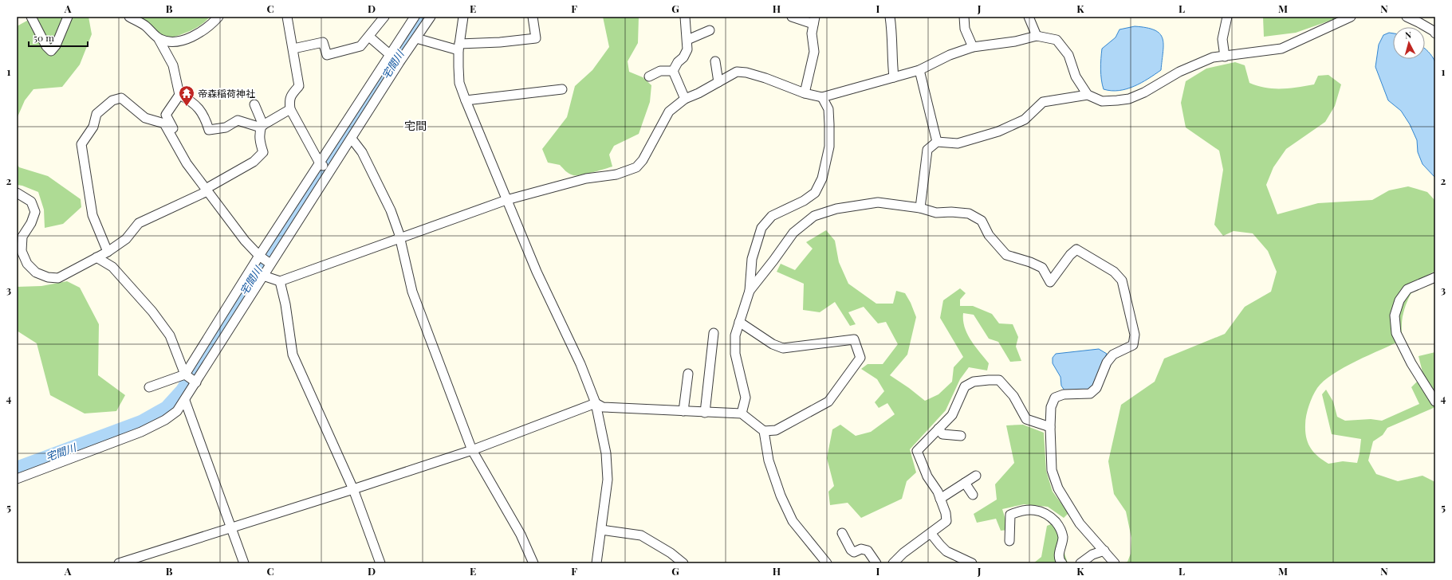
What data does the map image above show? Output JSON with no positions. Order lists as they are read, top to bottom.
{
  "districts": ["宅間"],
  "water": ["宅間川"],
  "places": {
    "temple": ["帝森稲荷神社"]
  },
  "scale_bar": "50 m",
  "north": "top",
  "grid": {
    "columns": [
      "A",
      "B",
      "C",
      "D",
      "E",
      "F",
      "G",
      "H",
      "I",
      "J",
      "K",
      "L",
      "M",
      "N"
    ],
    "rows": [
      "1",
      "2",
      "3",
      "4",
      "5"
    ]
  }
}
